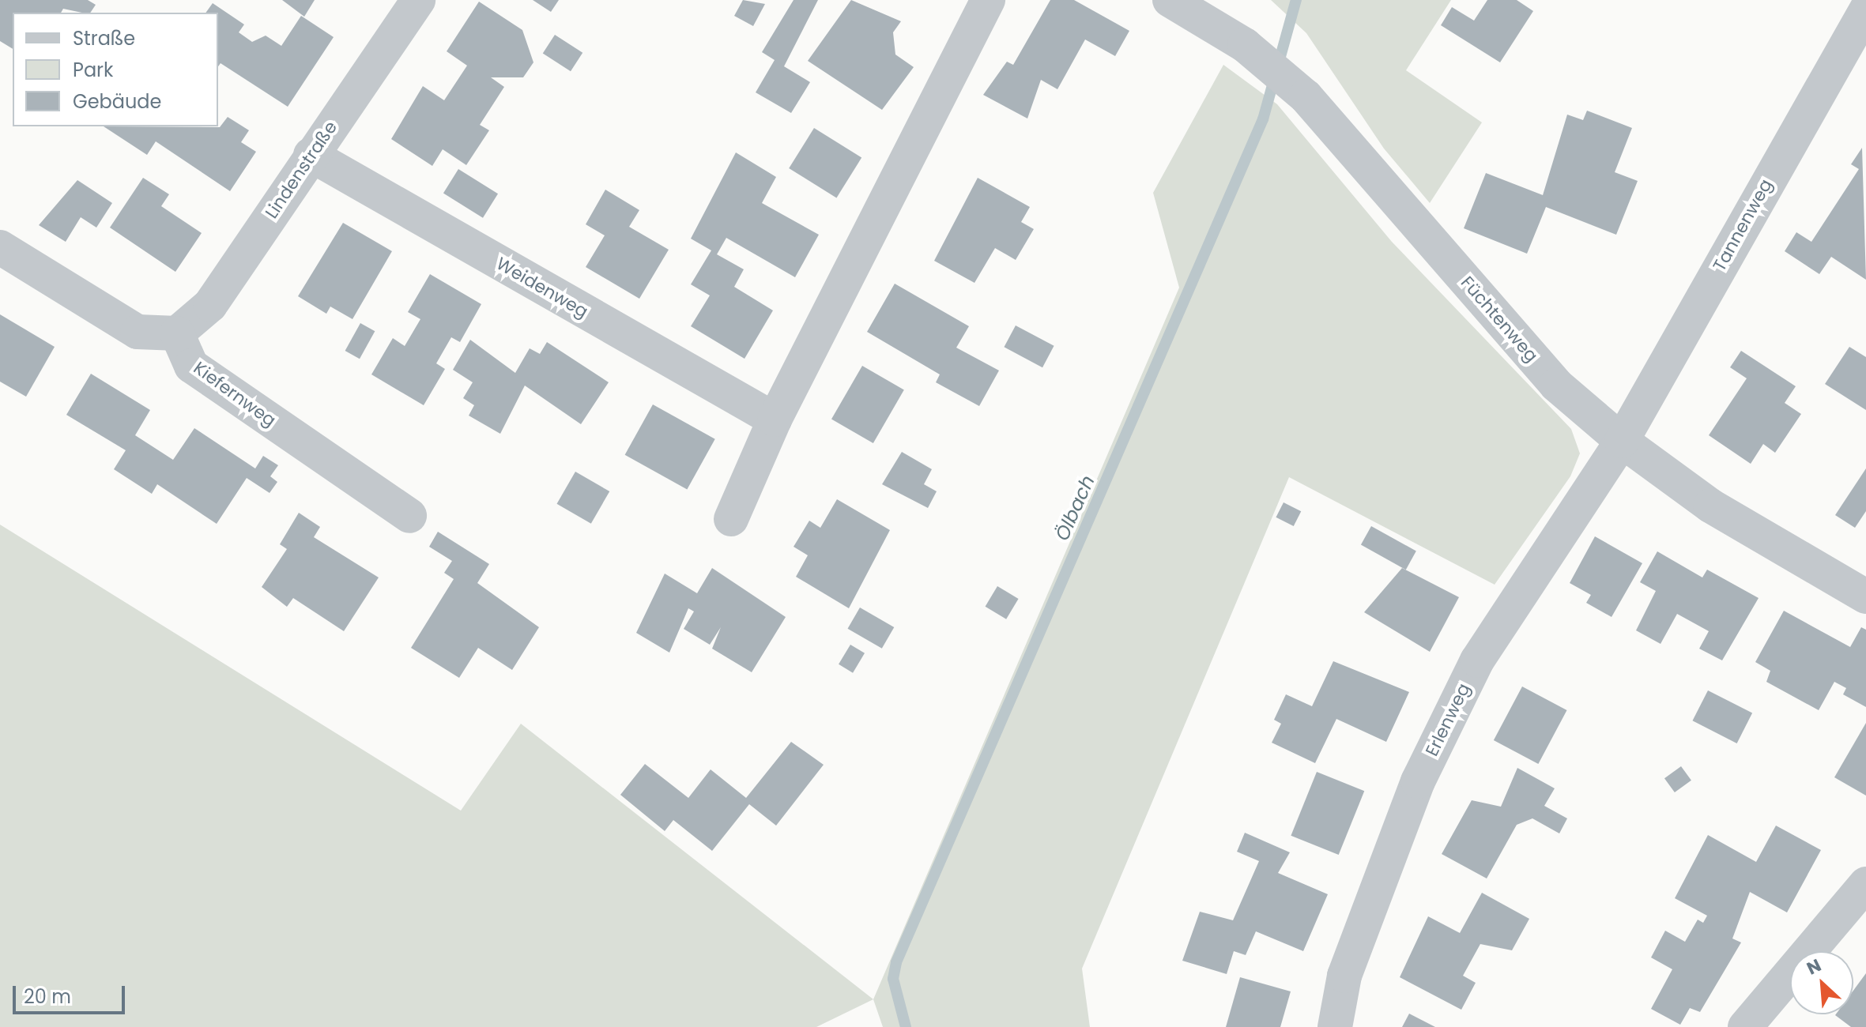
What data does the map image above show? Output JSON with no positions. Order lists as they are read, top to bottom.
{
  "streets": {
    "street": [
      "Lindenstraße",
      "Tannenweg",
      "Weidenweg",
      "Füchtenweg",
      "Kiefernweg",
      "Erlenweg"
    ]
  },
  "crossings": [
    ["Lindenstraße", "Weidenweg"],
    ["Lindenstraße", "Kiefernweg"],
    ["Tannenweg", "Füchtenweg"],
    ["Tannenweg", "Erlenweg"],
    ["Füchtenweg", "Erlenweg"]
  ],
  "water": ["Ölbach"],
  "legend": ["Straße", "Park", "Gebäude"],
  "scale_bar": "20 m",
  "north": "top left"
}
